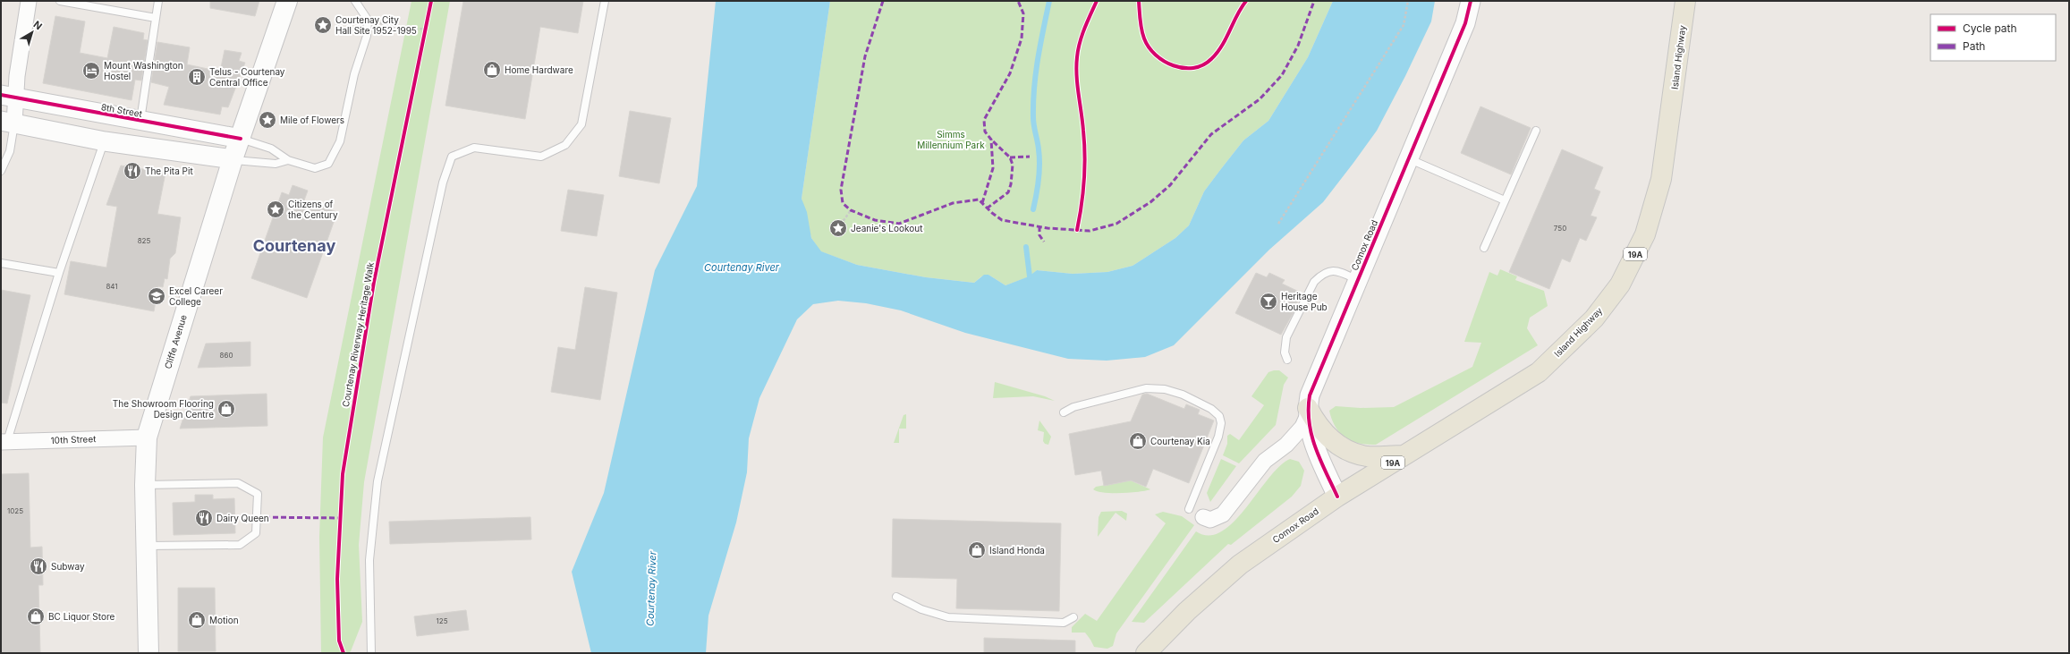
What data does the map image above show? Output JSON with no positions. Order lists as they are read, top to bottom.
{
  "streets": {
    "main road": [
      "Island Highway",
      "Comox Road",
      "19A",
      "Cliffe Avenue"
    ],
    "street": ["8th Street", "10th Street"],
    "cycle path": ["Courtenay Riverway Heritage Walk"]
  },
  "crossings": [
    ["Island Highway", "Comox Road"],
    ["8th Street", "Cliffe Avenue"],
    ["Cliffe Avenue", "10th Street"]
  ],
  "districts": ["Courtenay"],
  "water": ["Courtenay River"],
  "parks": ["Simms Millennium Park"],
  "places": {
    "place": [
      "Courtenay City Hall Site 1952-1995",
      "Mile of Flowers",
      "Citizens of the Century",
      "Jeanie's Lookout"
    ],
    "shop": [
      "Home Hardware",
      "The Showroom Flooring Design Centre",
      "Courtenay Kia",
      "Island Honda",
      "BC Liquor Store",
      "Motion"
    ],
    "hotel": ["Mount Washington Hostel"],
    "building": ["Telus - Courtenay Central Office"],
    "restaurant": ["The Pita Pit", "Dairy Queen", "Subway"],
    "school or university": ["Excel Career College"],
    "bar": ["Heritage House Pub"]
  },
  "house_numbers": [
    "750",
    "825",
    "841",
    "860",
    "1025",
    "125"
  ],
  "legend": ["Cycle path", "Path"],
  "north": "top right"
}
